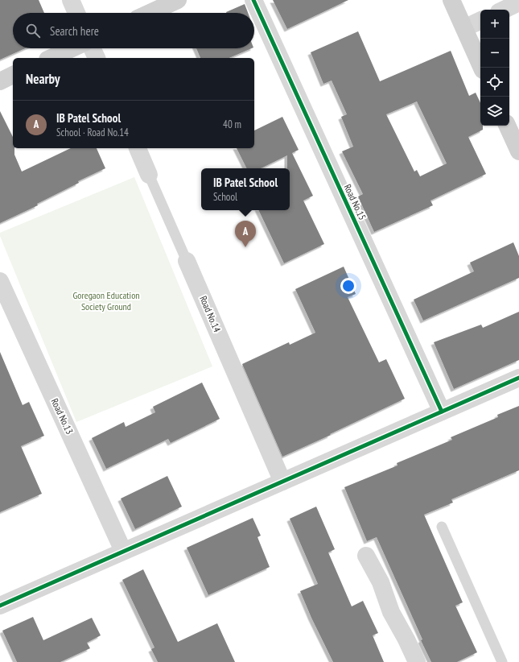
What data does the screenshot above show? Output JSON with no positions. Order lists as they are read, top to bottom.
{
  "streets": {
    "street": ["Road No.15", "Road No.14", "Road No.13"]
  },
  "parks": ["Goregaon Education Society Ground"],
  "page": {
    "map_buttons": ["+", "−"],
    "search": "Search here",
    "heading": "Nearby",
    "list": [
      {
        "mark": "A",
        "name": "IB Patel School",
        "note": "School · Road No.14",
        "value": "40 m"
      }
    ],
    "popup": ["IB Patel School", "School"],
    "pins": "A"
  }
}
